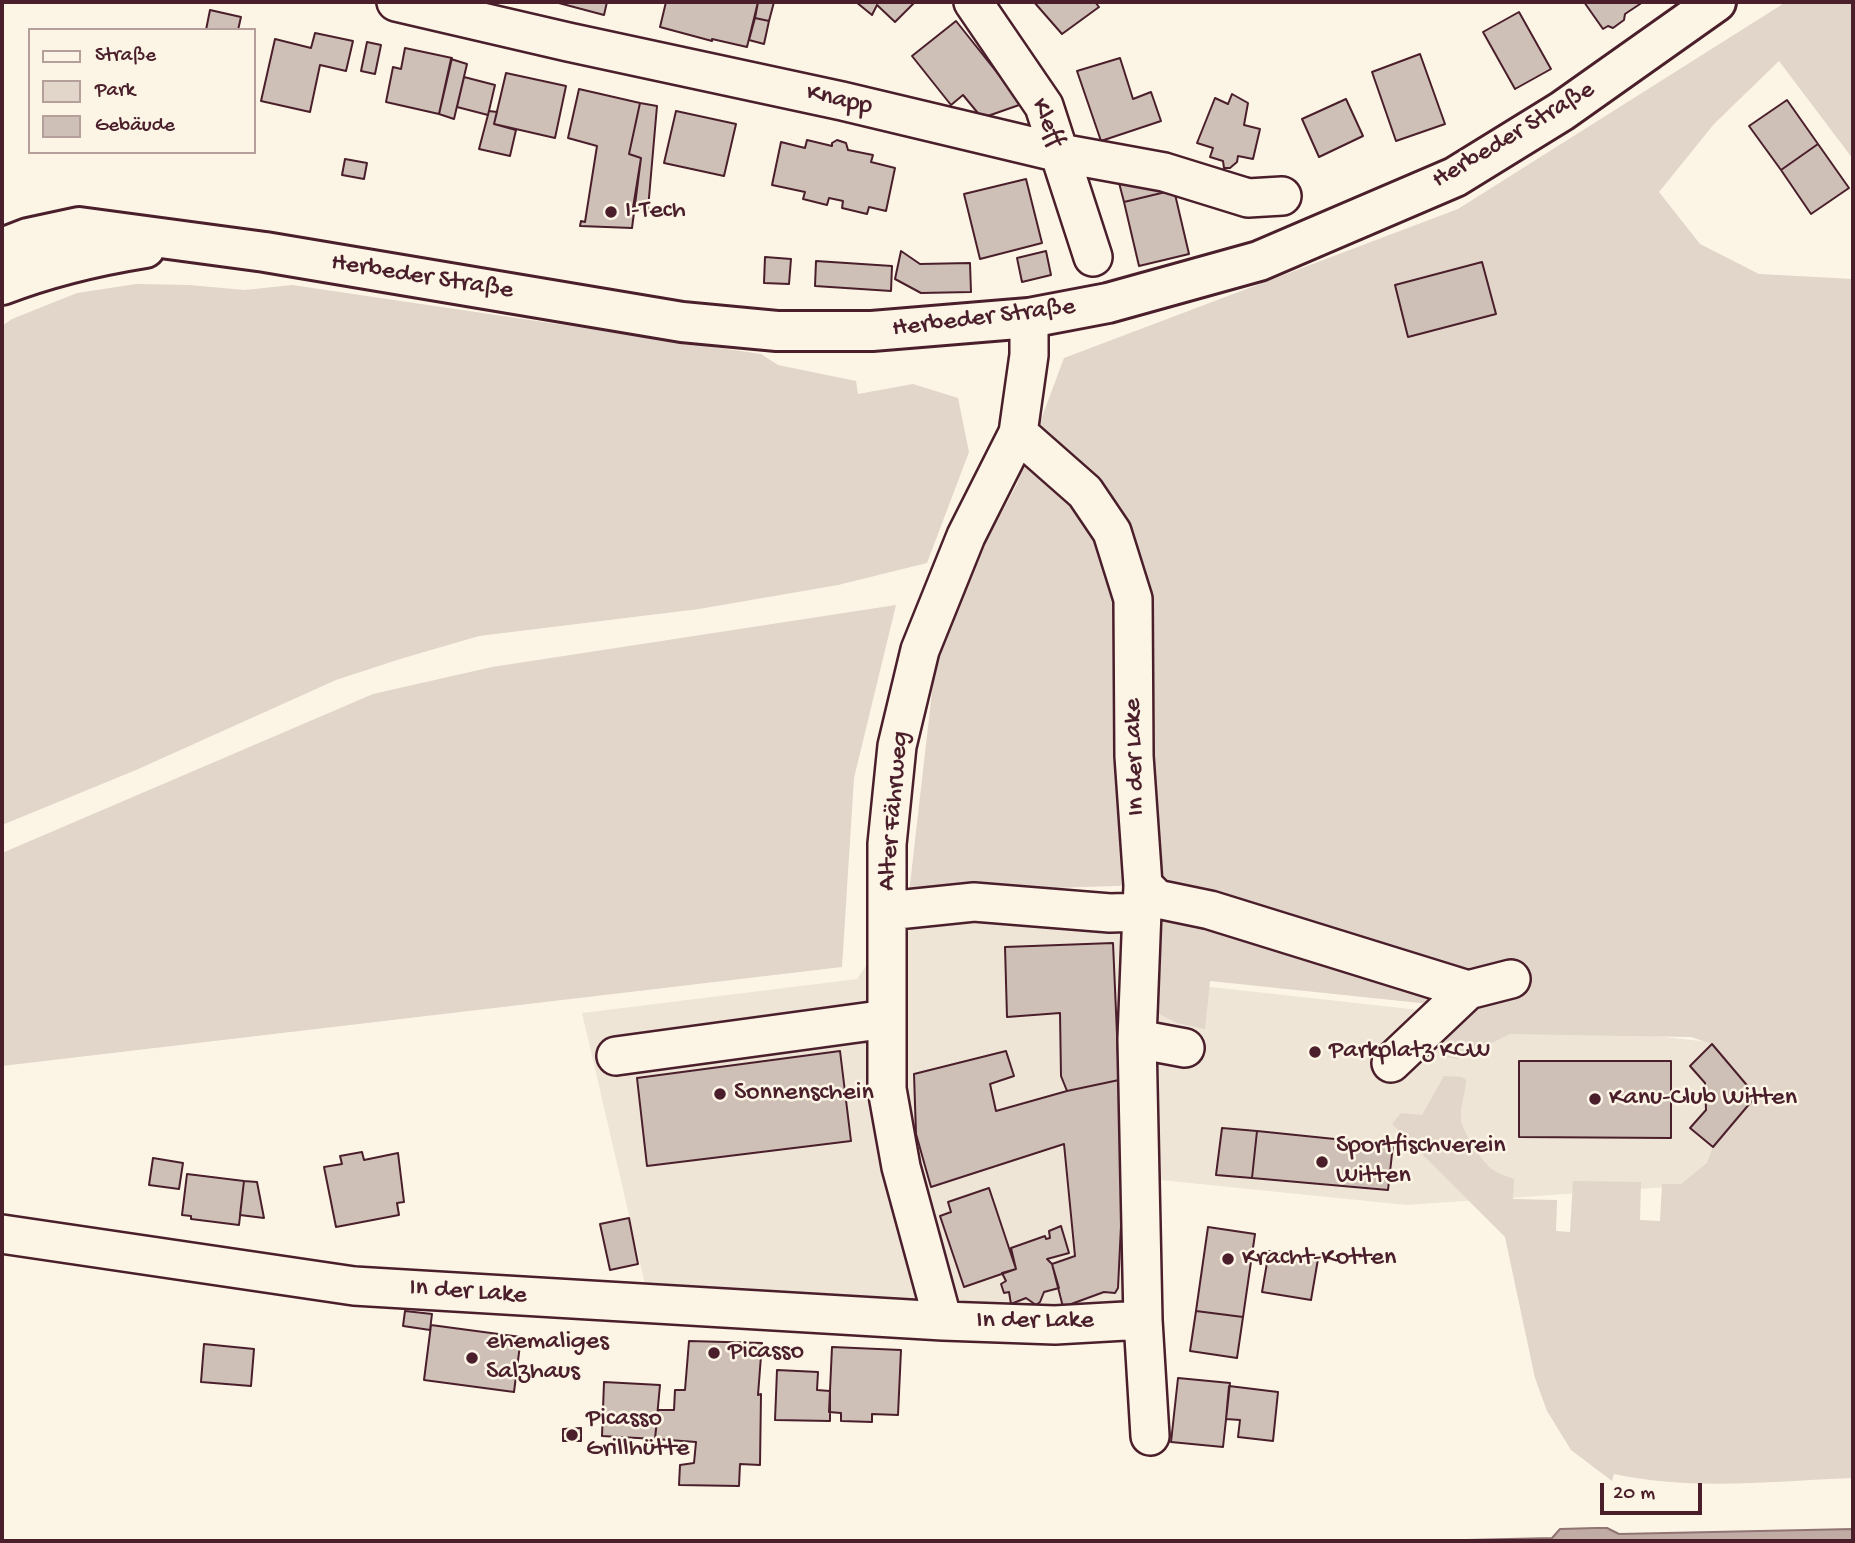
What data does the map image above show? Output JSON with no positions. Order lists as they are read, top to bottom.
{
  "streets": {
    "main road": ["Herbeder Straße"],
    "street": [
      "Knapp",
      "Kleff",
      "In der Lake",
      "Alter Fährweg"
    ]
  },
  "crossings": [
    ["Knapp", "Kleff"],
    ["Herbeder Straße", "Alter Fährweg"],
    ["In der Lake", "Alter Fährweg"]
  ],
  "places": [
    "I-Tech",
    "Parkplatz KCW",
    "Sonnenschein",
    "Kanu-Club Witten",
    "Sportfischverein Witten",
    "Kracht-Kotten",
    "Picasso",
    "ehemaliges Salzhaus",
    "Picasso Grillhütte"
  ],
  "legend": ["Straße", "Park", "Gebäude"],
  "scale_bar": "20 m"
}
